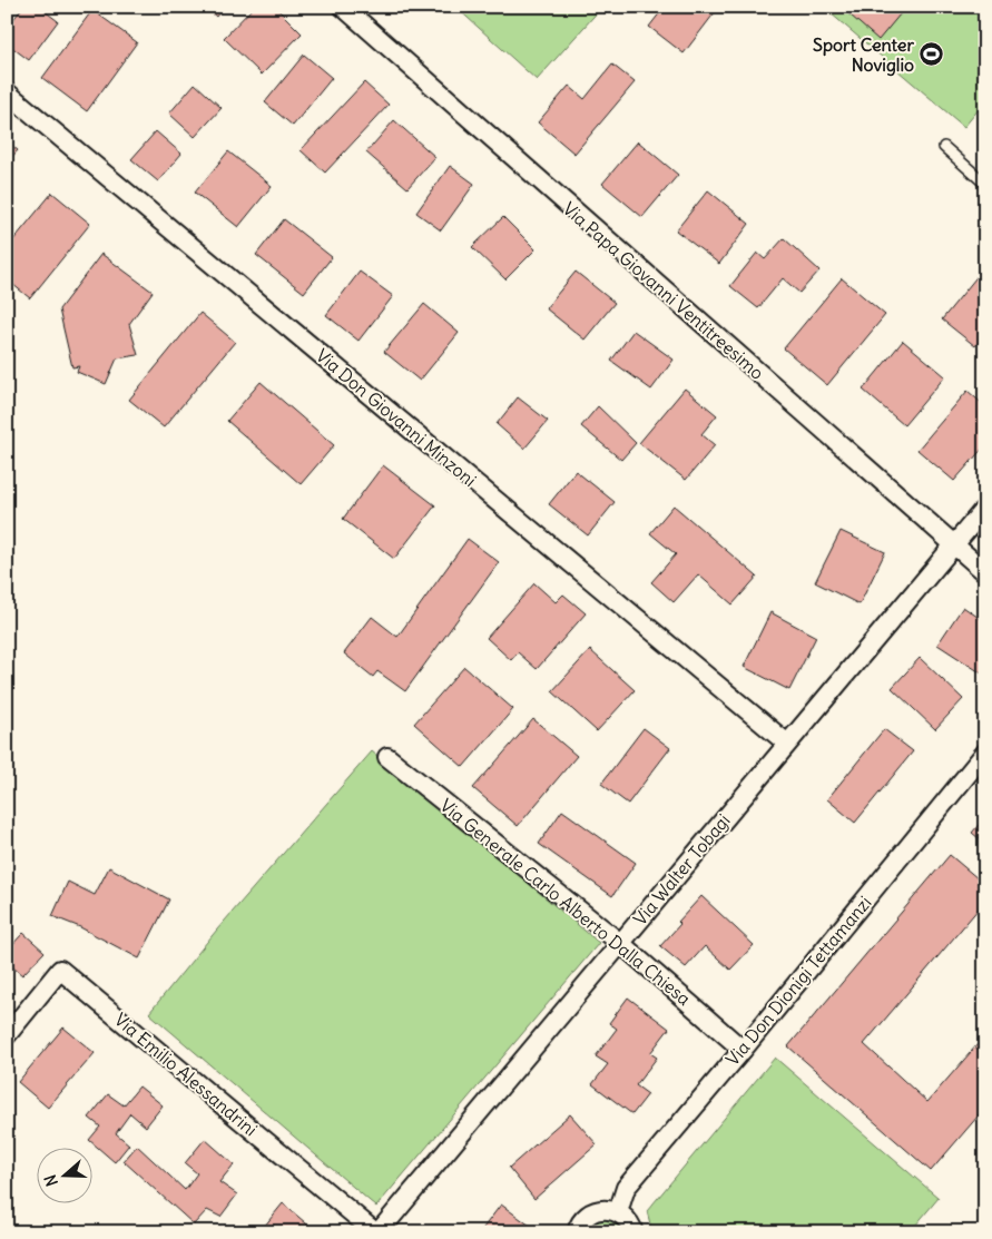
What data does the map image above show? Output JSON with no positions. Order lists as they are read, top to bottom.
{
  "streets": {
    "street": [
      "Via Papa Giovanni Ventitreesimo",
      "Via Don Giovanni Minzoni",
      "Via Walter Tobagi",
      "Via Generale Carlo Alberto Dalla Chiesa",
      "Via Don Dionigi Tettamanzi",
      "Via Emilio Alessandrini"
    ]
  },
  "crossings": [
    ["Via Papa Giovanni Ventitreesimo", "Via Walter Tobagi"],
    ["Via Don Giovanni Minzoni", "Via Walter Tobagi"],
    ["Via Walter Tobagi", "Via Generale Carlo Alberto Dalla Chiesa"],
    ["Via Walter Tobagi", "Via Emilio Alessandrini"],
    ["Via Generale Carlo Alberto Dalla Chiesa", "Via Don Dionigi Tettamanzi"]
  ],
  "places": {
    "sports": ["Sport Center Noviglio"]
  },
  "north": "left"
}
